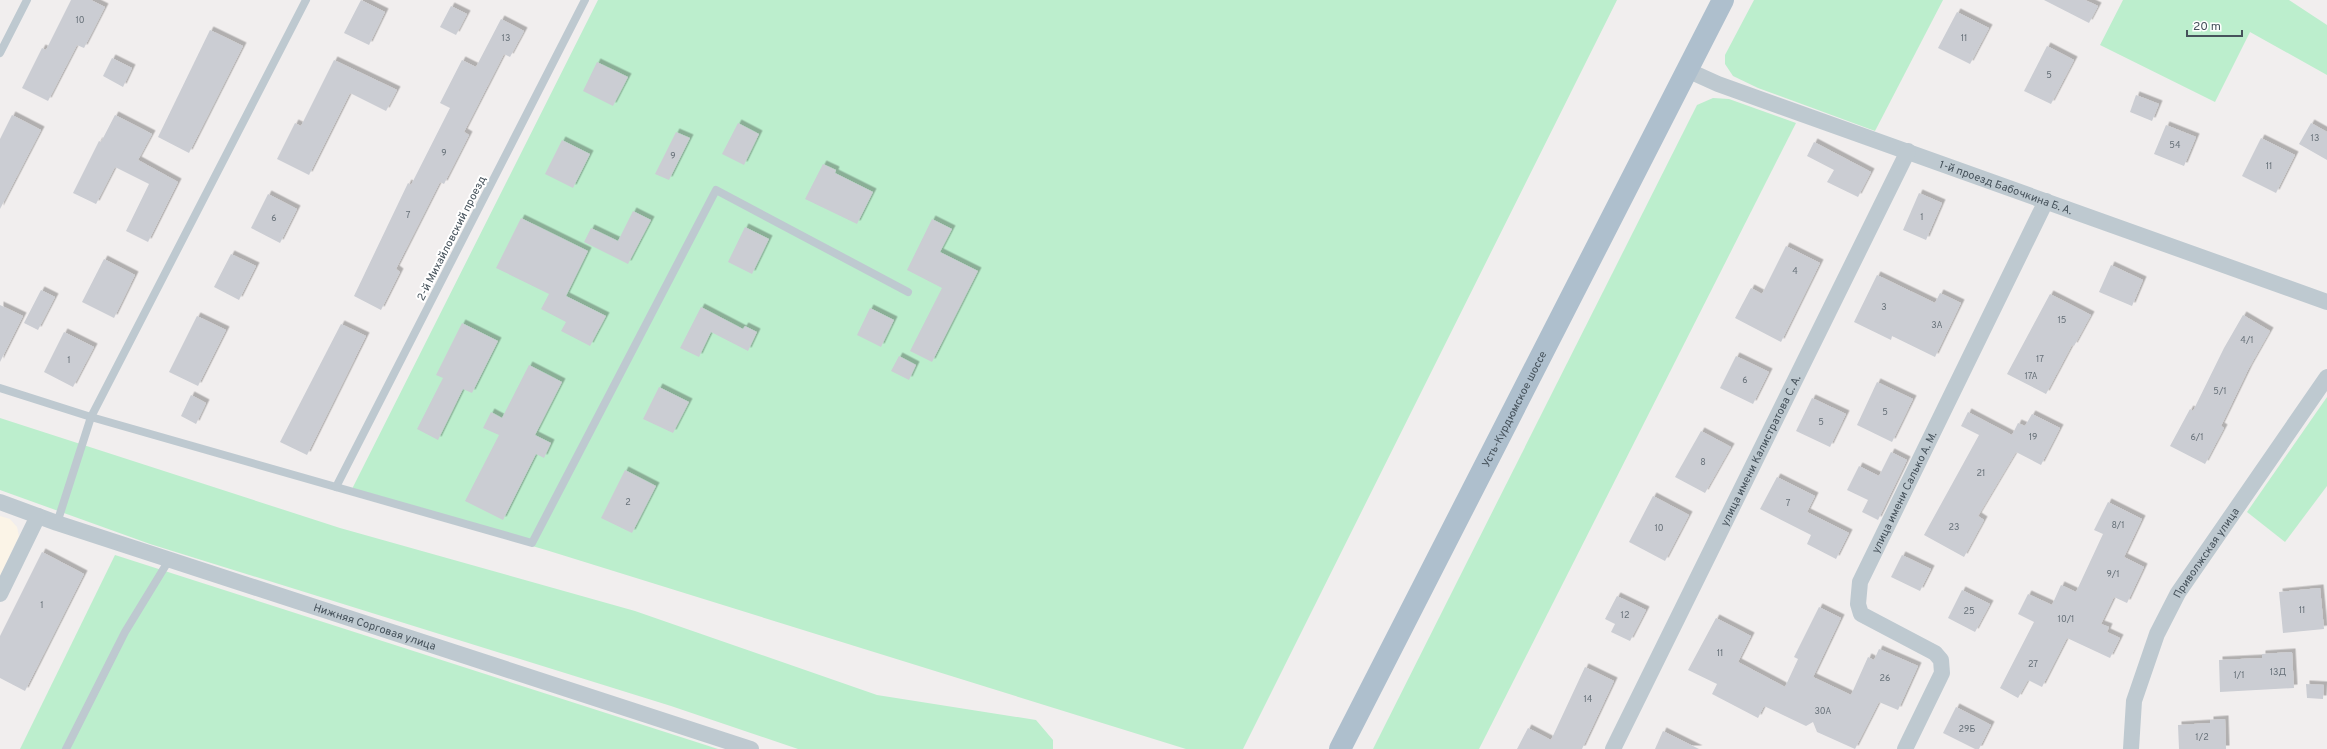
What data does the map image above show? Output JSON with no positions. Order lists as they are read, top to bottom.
{
  "streets": {
    "main road": ["Усть-Курдюмское шоссе"],
    "street": [
      "1-й проезд Бабочкина Б. А.",
      "улица имени Калистратова С. А.",
      "улица имени Салько А. М.",
      "Приволжская улица",
      "Нижняя Сорговая улица"
    ],
    "lane": ["2-й Михайловский проезд"]
  },
  "crossings": [
    ["1-й проезд Бабочкина Б. А.", "Усть-Курдюмское шоссе"],
    ["1-й проезд Бабочкина Б. А.", "улица имени Калистратова С. А."],
    ["1-й проезд Бабочкина Б. А.", "улица имени Салько А. М."]
  ],
  "house_numbers": [
    "10",
    "13",
    "11",
    "5",
    "13",
    "54",
    "9",
    "9",
    "11",
    "7",
    "1",
    "6",
    "4",
    "3",
    "15",
    "3А",
    "4/1",
    "17",
    "1",
    "17А",
    "6",
    "5/1",
    "5",
    "5",
    "19",
    "6/1",
    "8",
    "21",
    "2",
    "7",
    "8/1",
    "23",
    "10",
    "9/1",
    "1",
    "11",
    "25",
    "12",
    "10/1",
    "11",
    "27",
    "13Д",
    "1/1",
    "26",
    "14",
    "30А",
    "29Б",
    "1/2"
  ],
  "scale_bar": "20 m"
}
